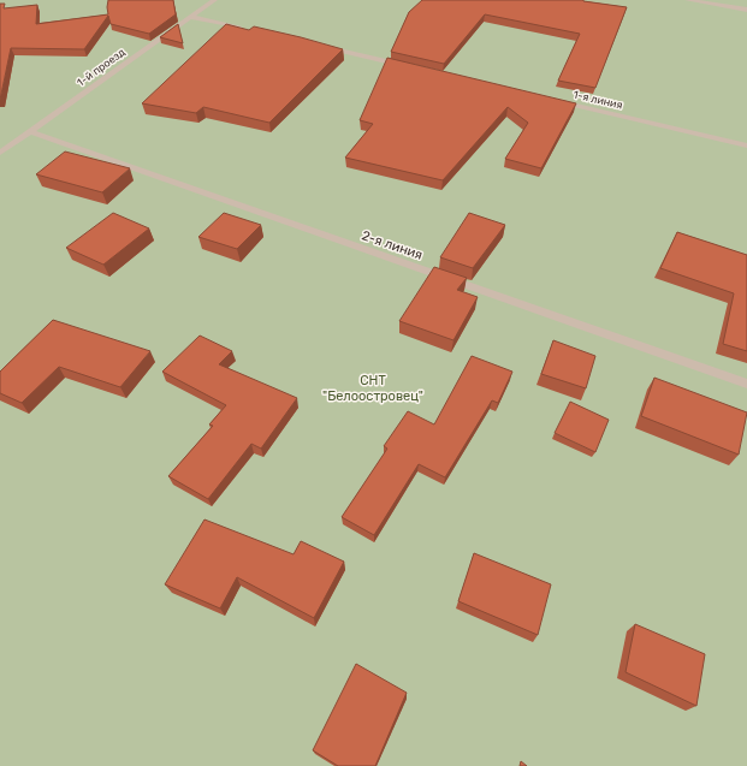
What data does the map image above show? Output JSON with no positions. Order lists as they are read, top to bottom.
{
  "streets": {
    "street": ["1-й проезд", "1-я линия", "2-я линия"]
  },
  "crossings": [
    ["1-й проезд", "2-я линия"]
  ],
  "parks": ["СНТ \"Белоостровец\""]
}
